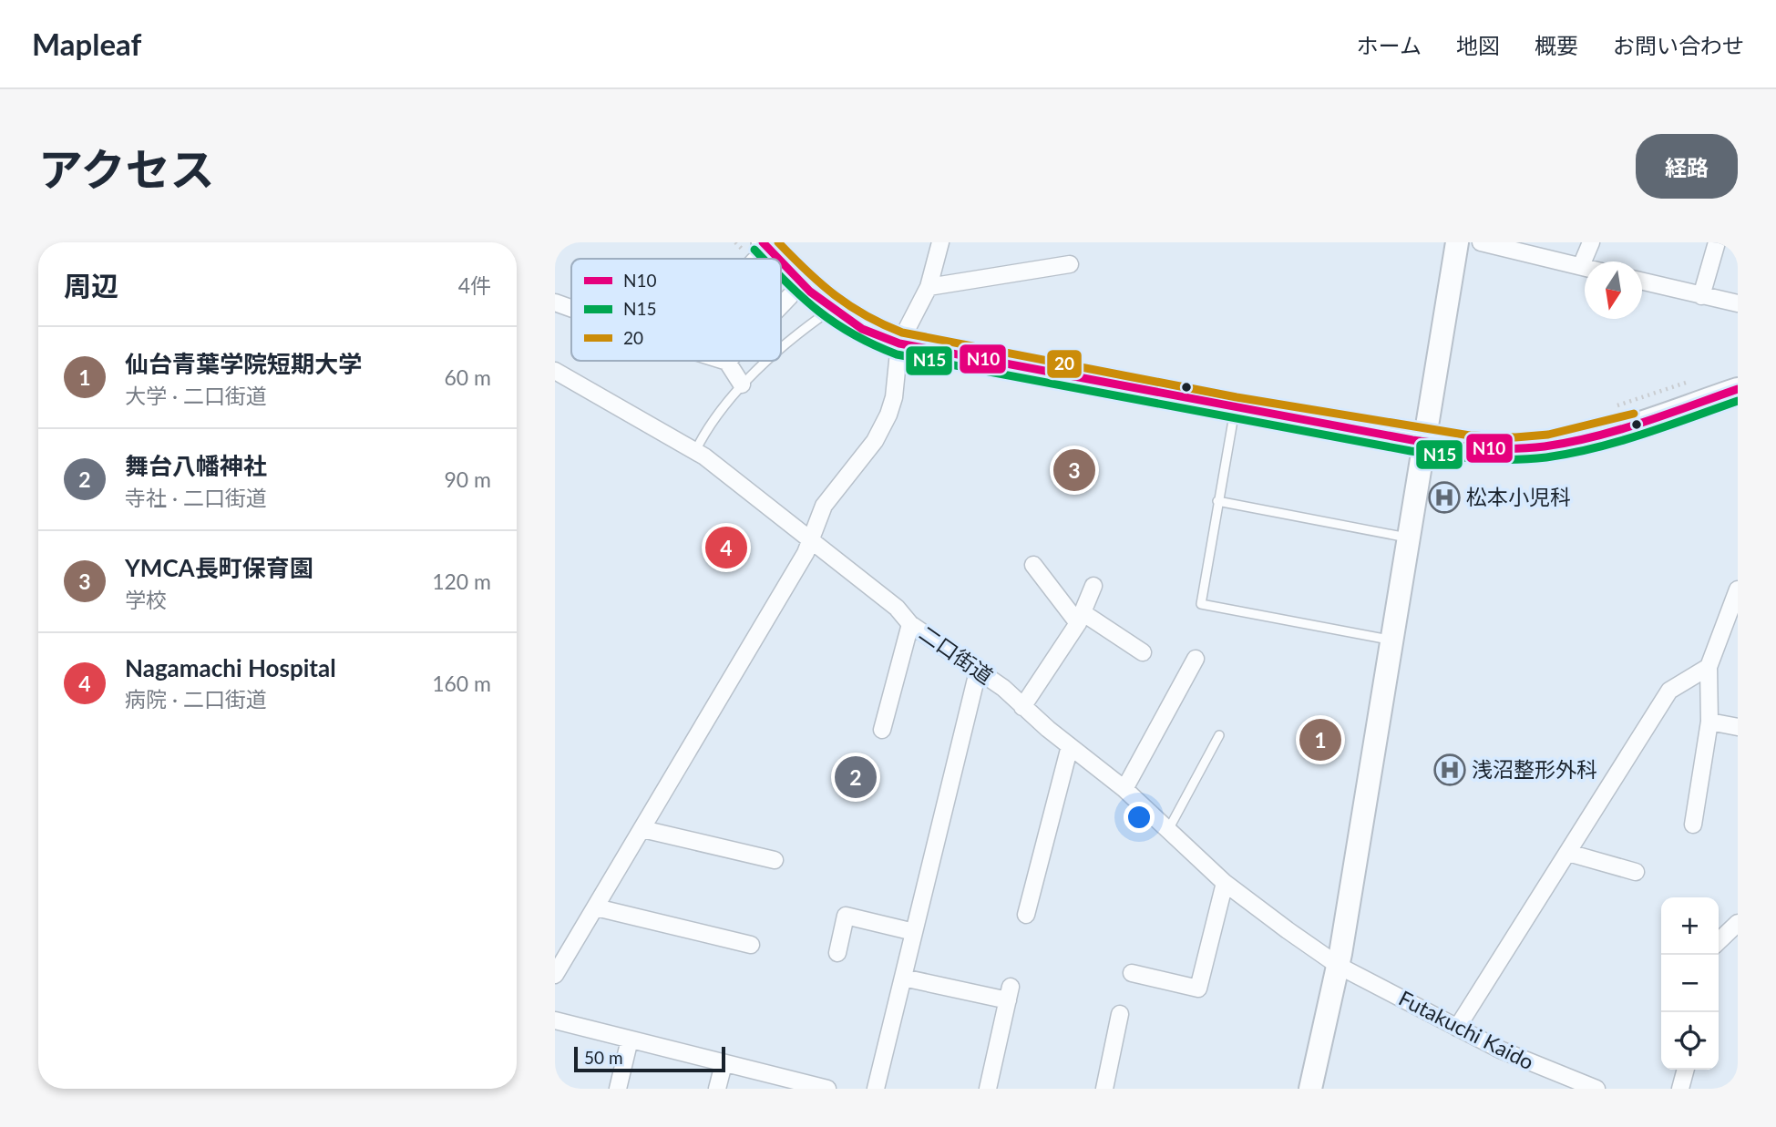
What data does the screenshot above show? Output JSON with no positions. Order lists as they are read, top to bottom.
{
  "streets": {
    "street": ["二口街道", "Futakuchi Kaido"]
  },
  "crossings": [
    ["二口街道", "Futakuchi Kaido"]
  ],
  "places": {
    "hospital": ["松本小児科", "浅沼整形外科"]
  },
  "lines": ["transit line N10", "transit line 20", "transit line N15"],
  "legend": ["N10", "N15", "20"],
  "scale_bar": "50 m",
  "north": "bottom",
  "page": {
    "header": "Mapleaf",
    "nav": [
      "ホーム",
      "地図",
      "概要",
      "お問い合わせ"
    ],
    "title": "アクセス",
    "buttons": "経路",
    "heading": ["周辺", "4件"],
    "list": [
      {
        "mark": "1",
        "name": "仙台青葉学院短期大学",
        "note": "大学 · 二口街道",
        "value": "60 m"
      },
      {
        "mark": "2",
        "name": "舞台八幡神社",
        "note": "寺社 · 二口街道",
        "value": "90 m"
      },
      {
        "mark": "3",
        "name": "YMCA長町保育園",
        "note": "学校",
        "value": "120 m"
      },
      {
        "mark": "4",
        "name": "Nagamachi Hospital",
        "note": "病院 · 二口街道",
        "value": "160 m"
      }
    ],
    "pins": [
      "3",
      "4",
      "1",
      "2"
    ],
    "map_buttons": ["+", "−"],
    "scale": "50 m"
  }
}
